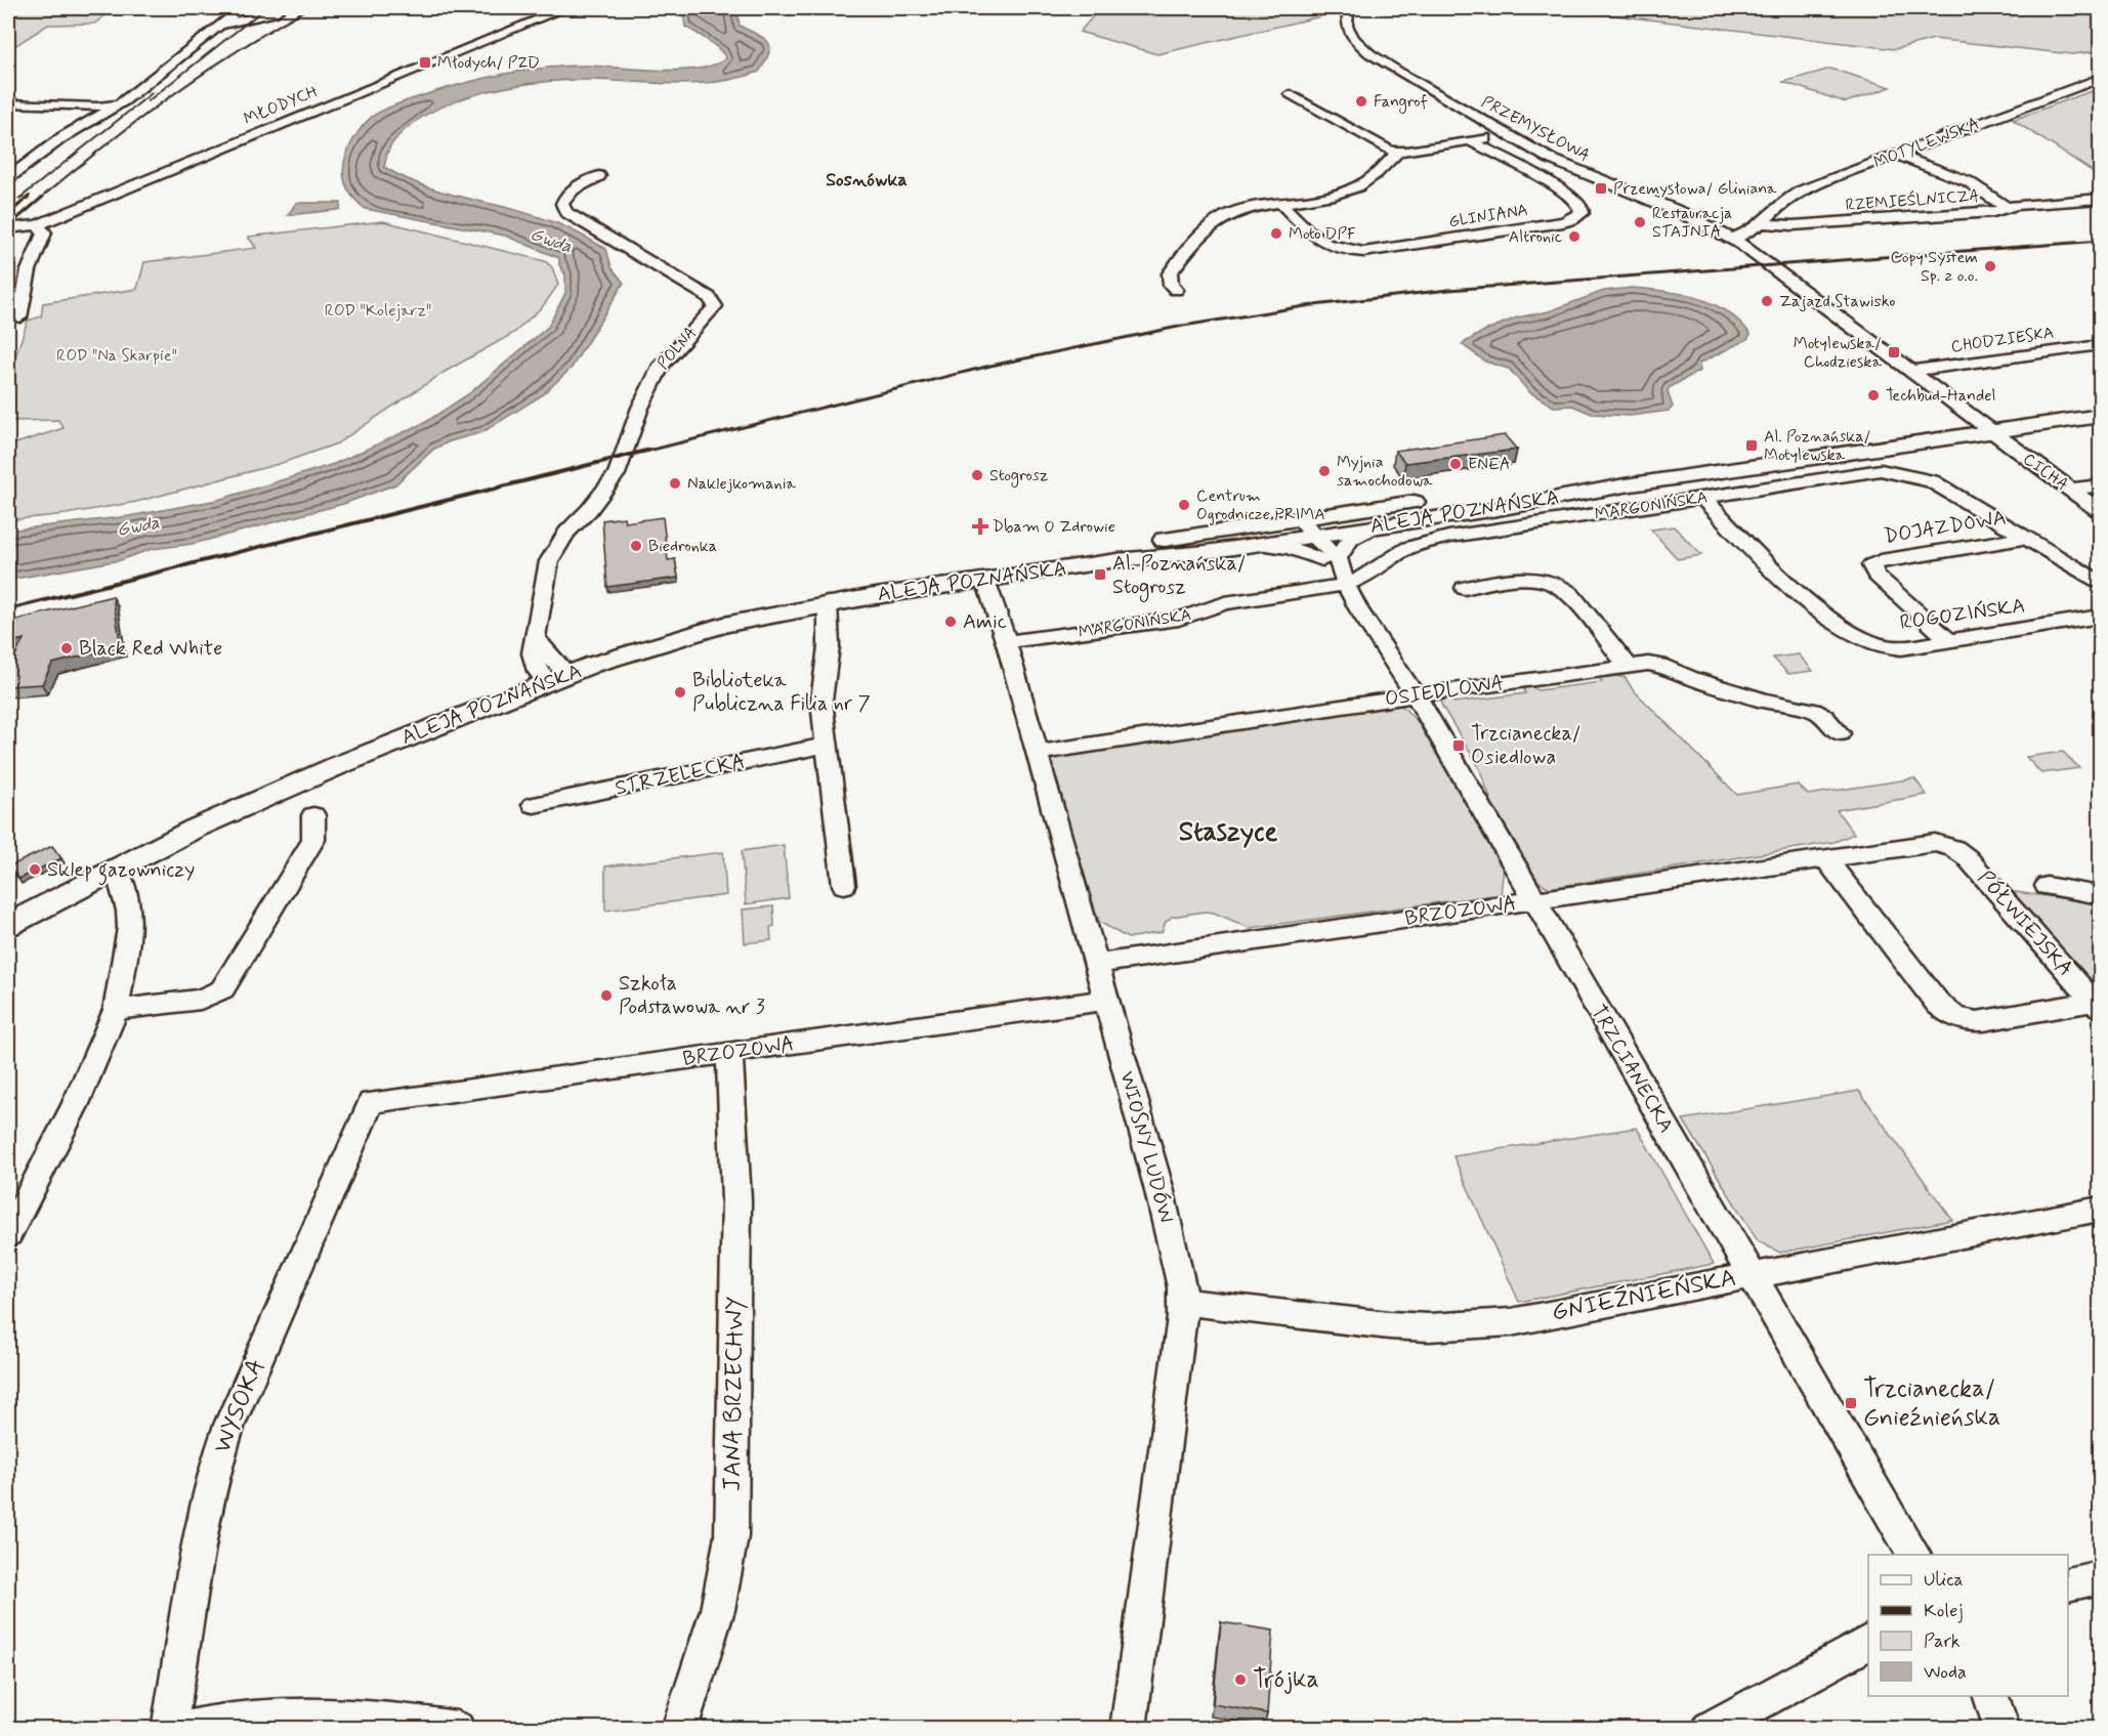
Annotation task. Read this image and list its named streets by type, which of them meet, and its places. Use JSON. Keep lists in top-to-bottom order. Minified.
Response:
{"streets":{"main road":["ALEJA POZNAŃSKA"],"street":["MŁODYCH","PRZEMYSŁOWA","MOTYLEWSKA","RZEMIEŚLNICZA","GLINIANA","CHODZIESKA","POLNA","CICHA","MARGONIŃSKA","DOJAZDOWA","ROGOZIŃSKA","OSIEDLOWA","STRZELECKA","BRZOZOWA","PÓŁWIEJSKA","TRZCIANECKA","WIOSNY LUDÓW","GNIEŹNIEŃSKA","JANA BRZECHWY","WYSOKA"]},"crossings":[["PRZEMYSŁOWA","MOTYLEWSKA"],["MOTYLEWSKA","RZEMIEŚLNICZA"],["POLNA","ALEJA POZNAŃSKA"],["CICHA","ALEJA POZNAŃSKA"],["MARGONIŃSKA","DOJAZDOWA"],["MARGONIŃSKA","ROGOZIŃSKA"],["MARGONIŃSKA","TRZCIANECKA"],["MARGONIŃSKA","WIOSNY LUDÓW"],["ALEJA POZNAŃSKA","TRZCIANECKA"],["ALEJA POZNAŃSKA","WIOSNY LUDÓW"],["DOJAZDOWA","ROGOZIŃSKA"],["OSIEDLOWA","TRZCIANECKA"],["OSIEDLOWA","WIOSNY LUDÓW"],["BRZOZOWA","PÓŁWIEJSKA"],["BRZOZOWA","TRZCIANECKA"],["BRZOZOWA","WIOSNY LUDÓW"],["BRZOZOWA","JANA BRZECHWY"],["BRZOZOWA","WYSOKA"],["TRZCIANECKA","GNIEŹNIEŃSKA"],["WIOSNY LUDÓW","GNIEŹNIEŃSKA"]],"districts":["Sosnówka","Staszyce"],"water":["Gwda"],"parks":["ROD \"Kolejarz\"","ROD \"Na Skarpie\""],"places":{"transit":["Młodych/ PZD","Przemysłowa/ Gliniana","Motylewska/ Chodzieska","Al. Poznańska/ Motylewska","Al. Poznańska/ Stogrosz","Trzcianecka/ Osiedlowa","Trzcianecka/ Gnieźnieńska"],"other":["Fangrof","Restauracja STAJNIA","Moto DPF","Altronic","Copy System Sp. z o.o.","Zajazd Stawisko","Techbud-Handel","ENEA","Myjnia samochodowa","Stogrosz","Naklejkomania","Centrum Ogrodnicze PRIMA","Biedronka","Amic","Black Red White","Biblioteka Publiczna Filia nr 7","Sklep gazowniczy","Szkoła Podstawowa nr 3","Trójka"],"health":["Dbam O Zdrowie"]},"legend":["Ulica","Kolej","Park","Woda"]}
